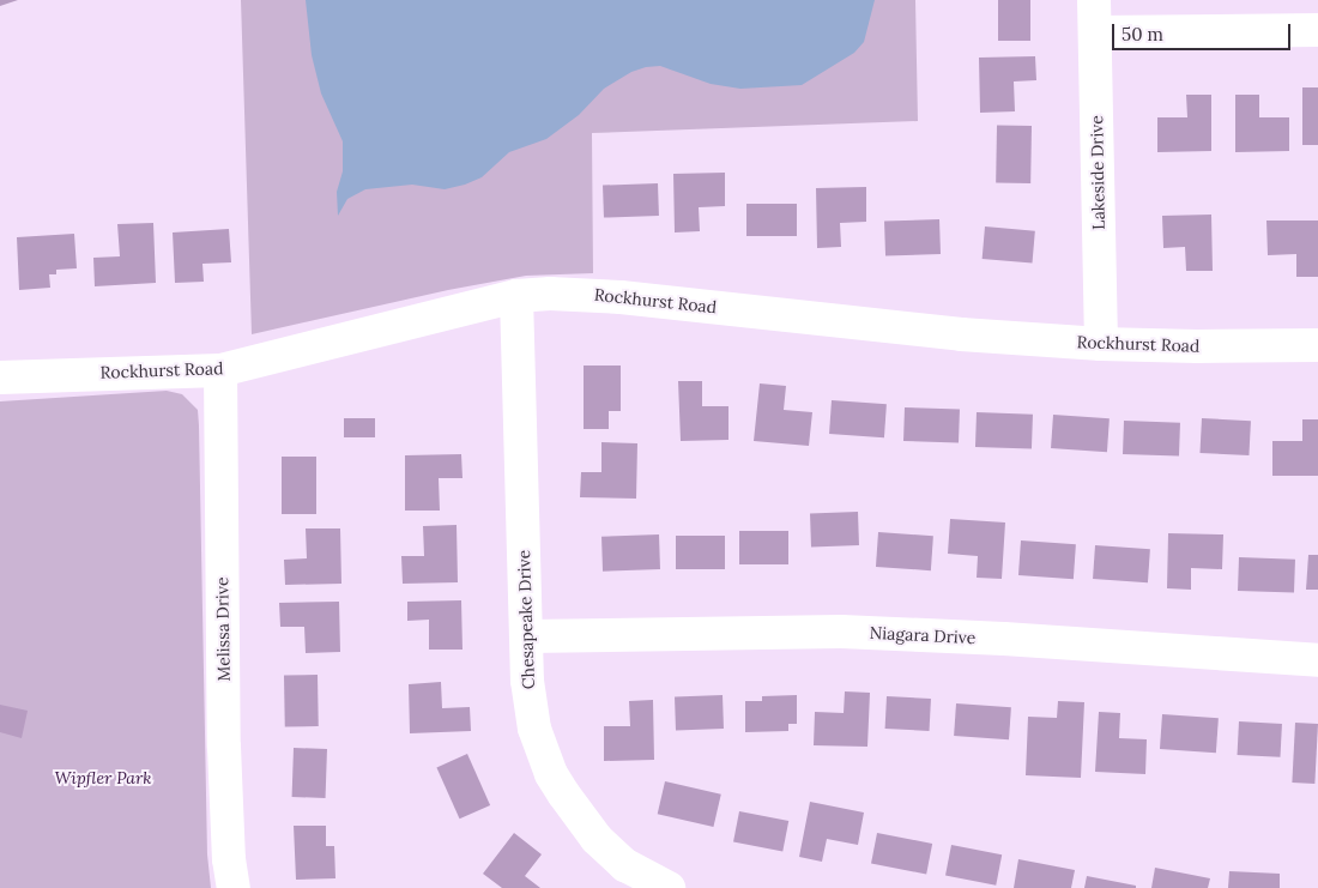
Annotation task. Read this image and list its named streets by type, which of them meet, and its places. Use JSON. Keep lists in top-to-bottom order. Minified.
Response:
{"streets":{"street":["Lakeside Drive","Rockhurst Road","Chesapeake Drive","Melissa Drive","Niagara Drive"]},"crossings":[["Lakeside Drive","Rockhurst Road"],["Rockhurst Road","Chesapeake Drive"],["Rockhurst Road","Melissa Drive"],["Chesapeake Drive","Niagara Drive"]],"parks":["Wipfler Park"],"scale_bar":"50 m"}
